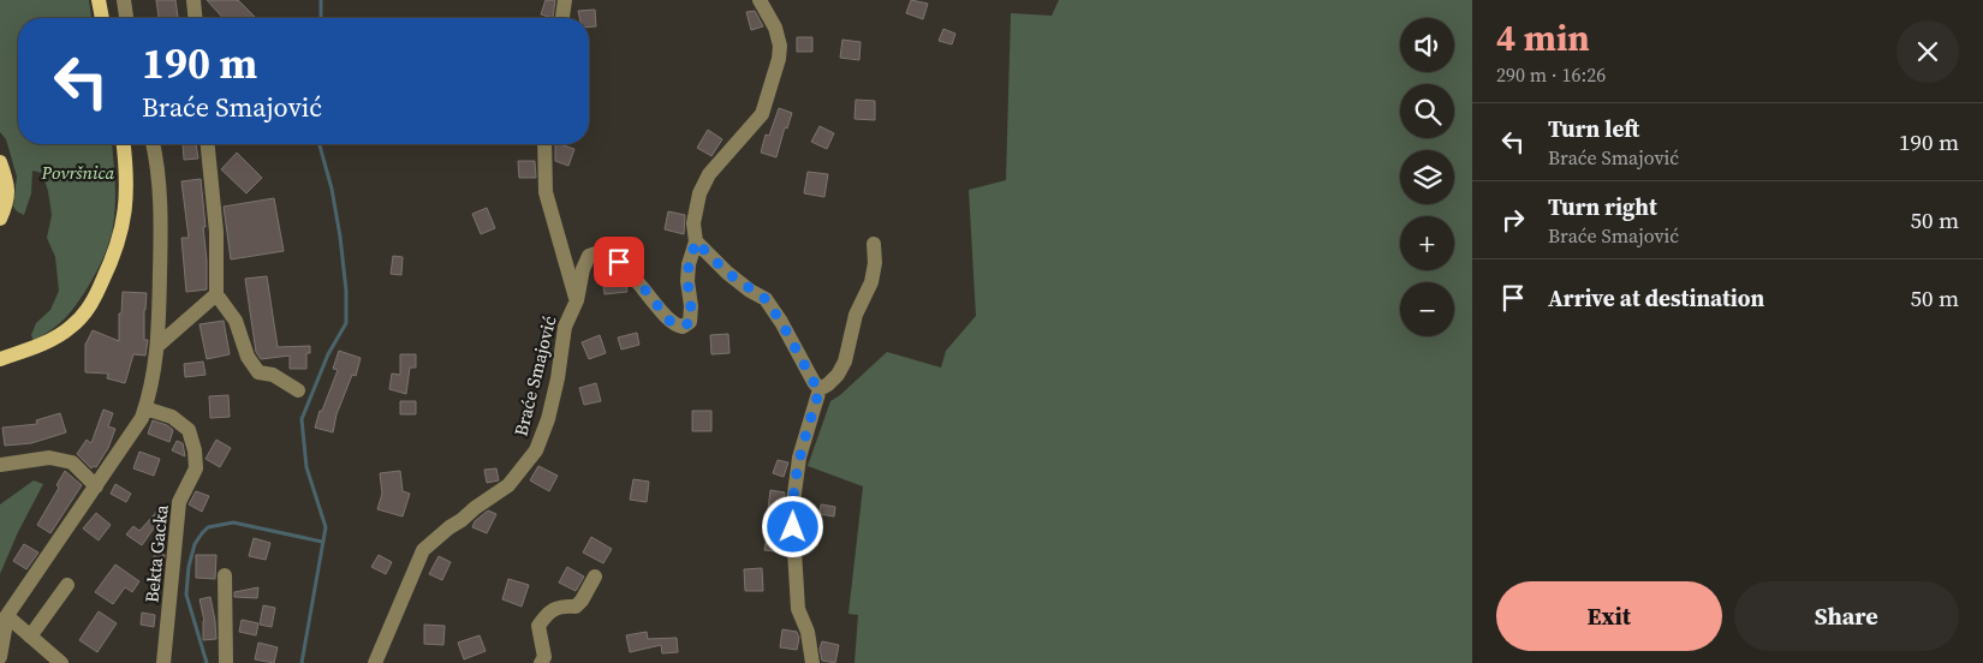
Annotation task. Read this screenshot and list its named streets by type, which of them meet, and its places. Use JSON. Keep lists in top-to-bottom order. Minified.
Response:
{"streets":{"street":["Braće Smajović","Bekta Gacka"]},"parks":["Površnica"],"page":{"heading":["4 min","290 m · 16:26"],"map_buttons":["+","−"],"turn":["190 m","Braće Smajović"],"list":[{"name":"Turn left","note":"Braće Smajović","value":"190 m"},{"name":"Turn right","note":"Braće Smajović","value":"50 m"},{"name":"Arrive at destination","value":"50 m"}],"buttons":["Exit","Share"]}}
